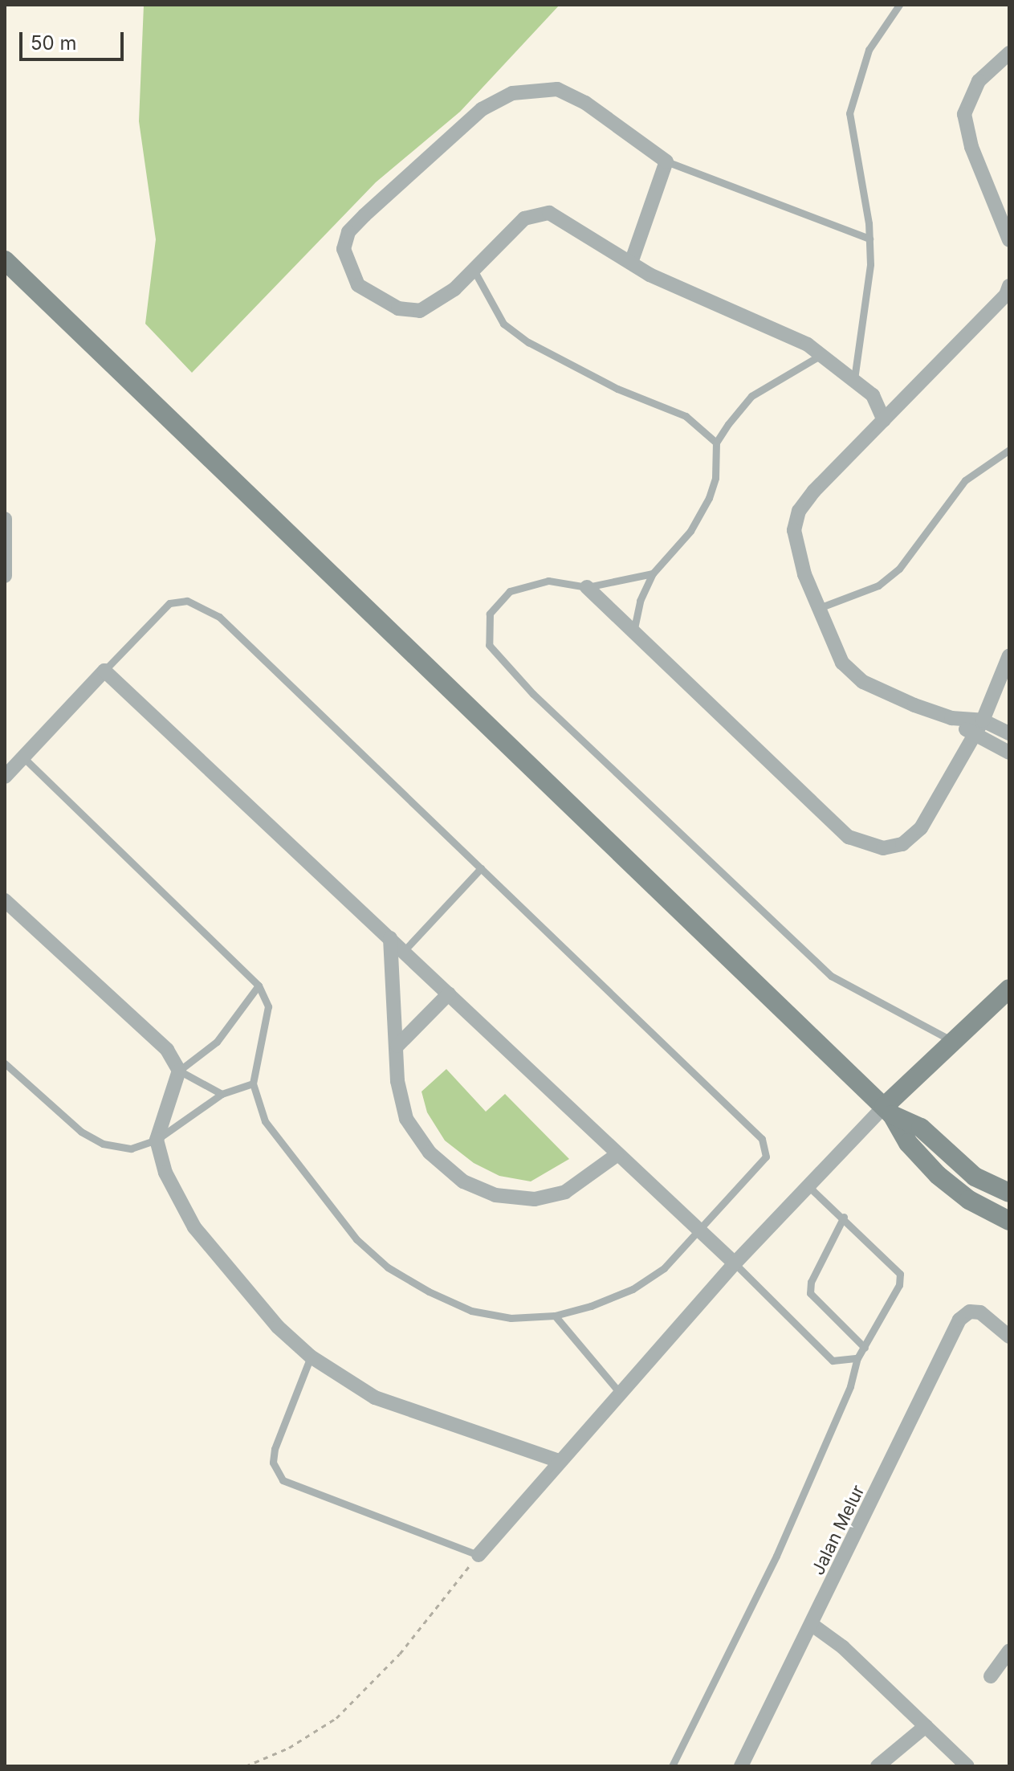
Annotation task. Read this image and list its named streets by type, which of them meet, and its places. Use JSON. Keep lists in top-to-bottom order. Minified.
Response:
{"streets":{"street":["Jalan Melur"]},"scale_bar":"50 m"}
